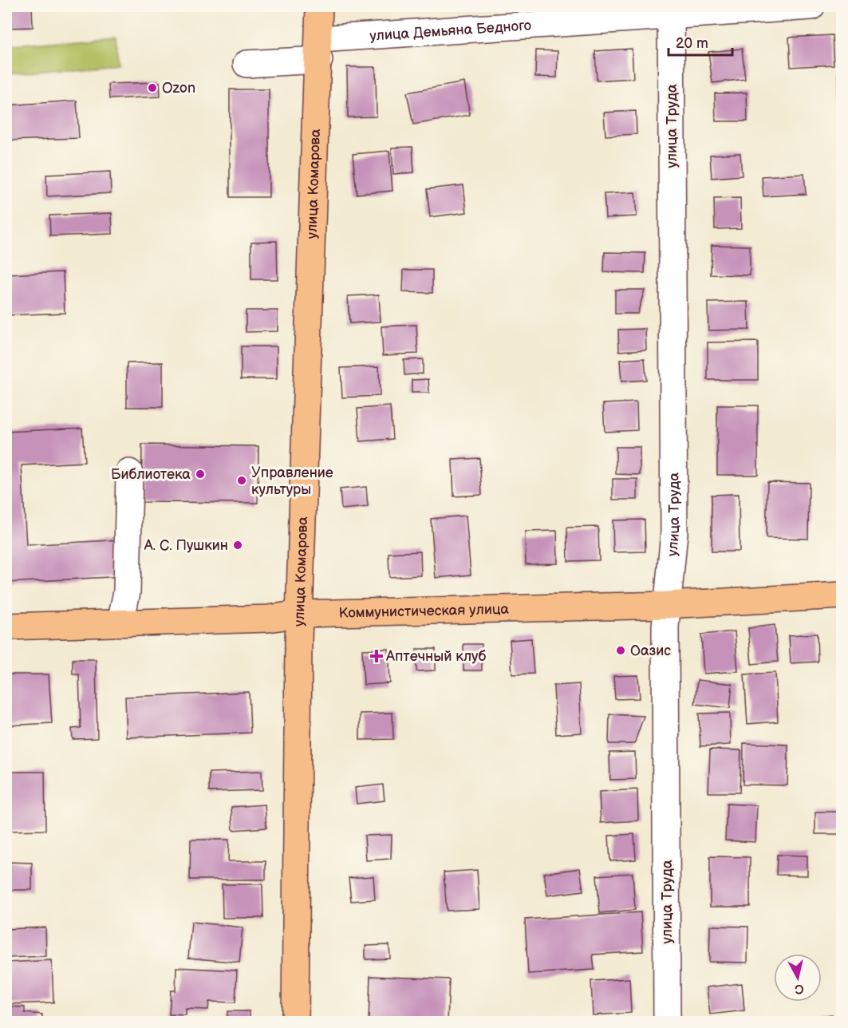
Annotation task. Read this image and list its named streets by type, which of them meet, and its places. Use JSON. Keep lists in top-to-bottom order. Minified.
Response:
{"streets":{"main road":["улица Комарова","Коммунистическая улица"],"street":["улица Демьяна Бедного","улица Труда"]},"crossings":[["улица Демьяна Бедного","улица Труда"],["улица Демьяна Бедного","улица Комарова"],["улица Труда","Коммунистическая улица"],["улица Комарова","Коммунистическая улица"]],"places":{"other":["Ozon","Библиотека","Управление культуры","А. С. Пушкин","Оазис"],"health":["Аптечный клуб"]},"scale_bar":"20 m","north":"bottom"}
